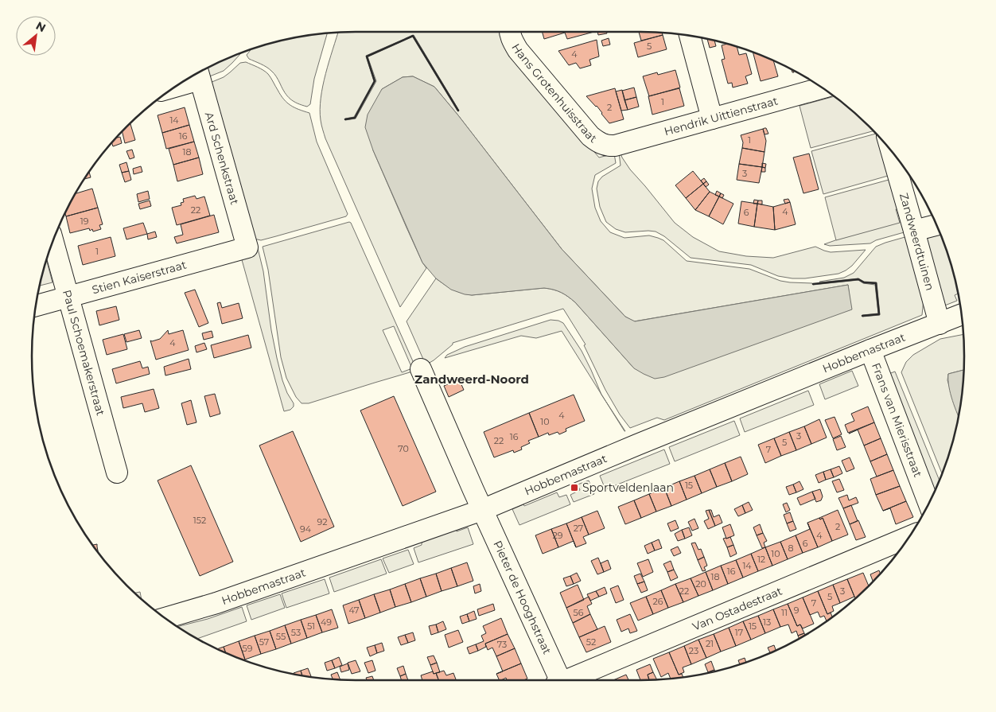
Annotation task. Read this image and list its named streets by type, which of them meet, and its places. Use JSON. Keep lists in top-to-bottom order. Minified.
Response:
{"streets":{"street":["Hans Grotenhuisstraat","Hendrik Uittienstraat","Ard Schenkstraat","Zandweerdtuinen","Stien Kaiserstraat","Paul Schoemakerstraat","Hobbemastraat","Frans van Mierisstraat","Pieter de Hooghstraat","Van Ostadestraat"]},"crossings":[["Hans Grotenhuisstraat","Hendrik Uittienstraat"],["Ard Schenkstraat","Stien Kaiserstraat"],["Zandweerdtuinen","Hobbemastraat"],["Stien Kaiserstraat","Paul Schoemakerstraat"],["Hobbemastraat","Frans van Mierisstraat"],["Hobbemastraat","Pieter de Hooghstraat"]],"districts":["Zandweerd-Noord"],"places":{"transit":["Sportveldenlaan"]},"house_numbers":["5","4","1","2","14","16","1","18","3","22","4","6","19","1","4","4","10","3","16","22","5","70","7","15","152","92","2","27","94","29","4","6","8","10","12","14","16","18","20","22","3","5","26","7","47","9","56","11","49","13","51","15","53","17","55","57","52","21","73","59","23"],"north":"top right"}
